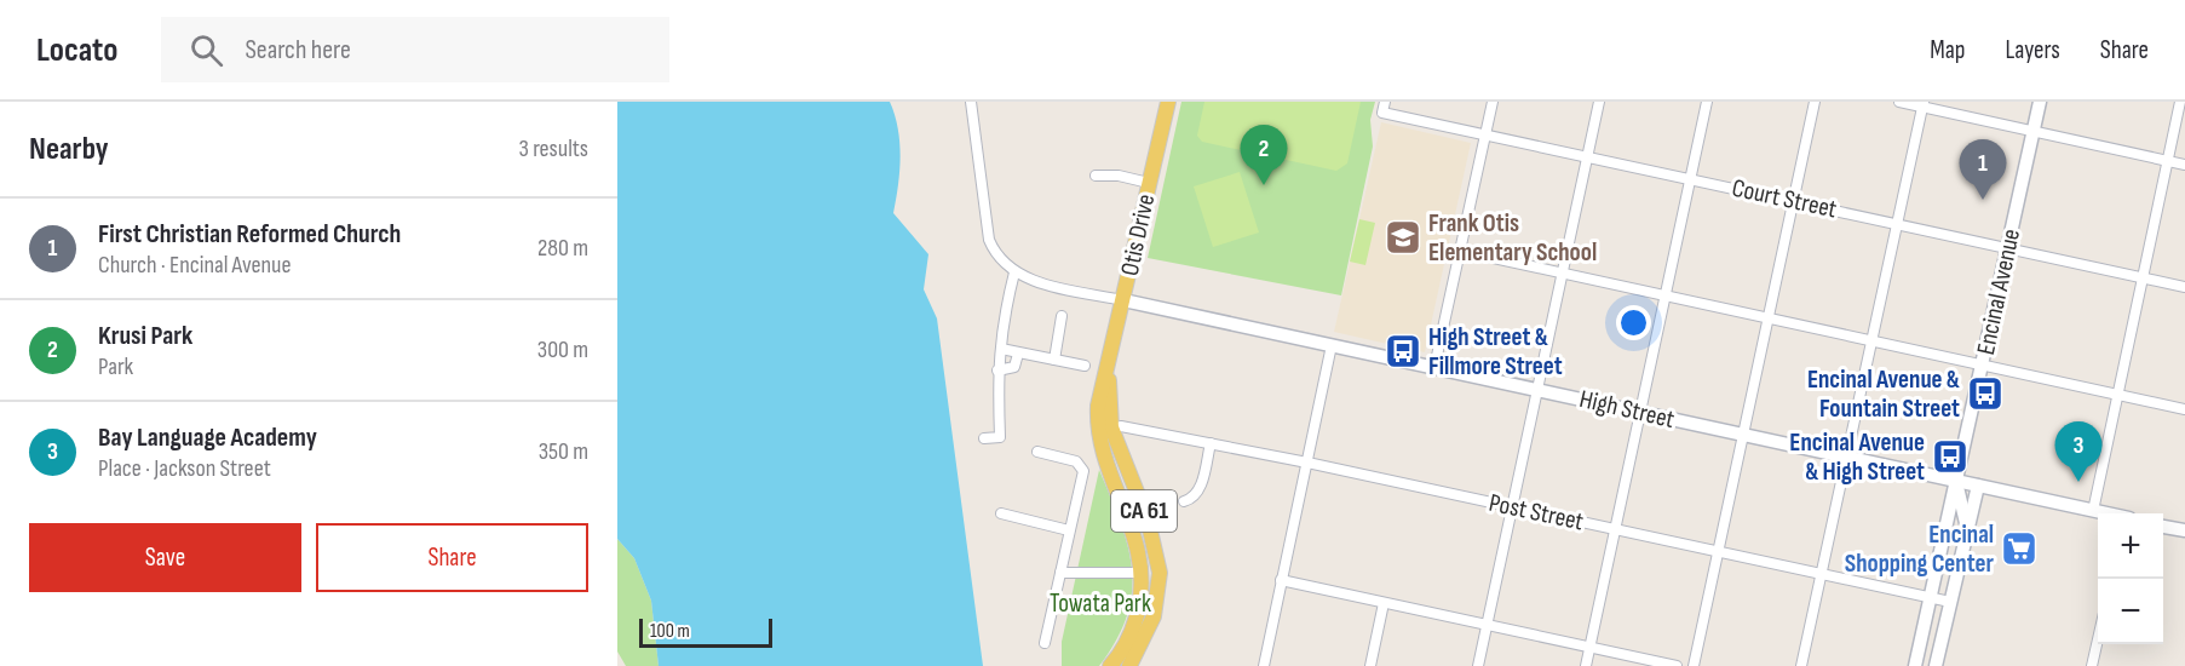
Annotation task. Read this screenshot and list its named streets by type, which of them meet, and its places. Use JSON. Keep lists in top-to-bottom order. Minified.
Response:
{"streets":{"main road":["Otis Drive","Encinal Avenue","High Street","CA 61"],"street":["Court Street","Post Street"]},"crossings":[["Court Street","Encinal Avenue"],["Otis Drive","High Street"],["Encinal Avenue","High Street"],["Encinal Avenue","Post Street"]],"parks":["Towata Park"],"places":{"school or university":["Frank Otis Elementary School"],"bus stop":["High Street & Fillmore Street","Encinal Avenue & Fountain Street","Encinal Avenue & High Street"],"supermarket":["Encinal Shopping Center"]},"scale_bar":"100 m","page":{"header":"Locato","search":"Search here","nav":["Map","Layers","Share"],"heading":["Nearby","3 results"],"pins":["2","1","3"],"list":[{"mark":"1","name":"First Christian Reformed Church","note":"Church · Encinal Avenue","value":"280 m"},{"mark":"2","name":"Krusi Park","note":"Park","value":"300 m"},{"mark":"3","name":"Bay Language Academy","note":"Place · Jackson Street","value":"350 m"}],"buttons":["Save","Share"],"map_buttons":["+","−"],"scale":"100 m"}}
